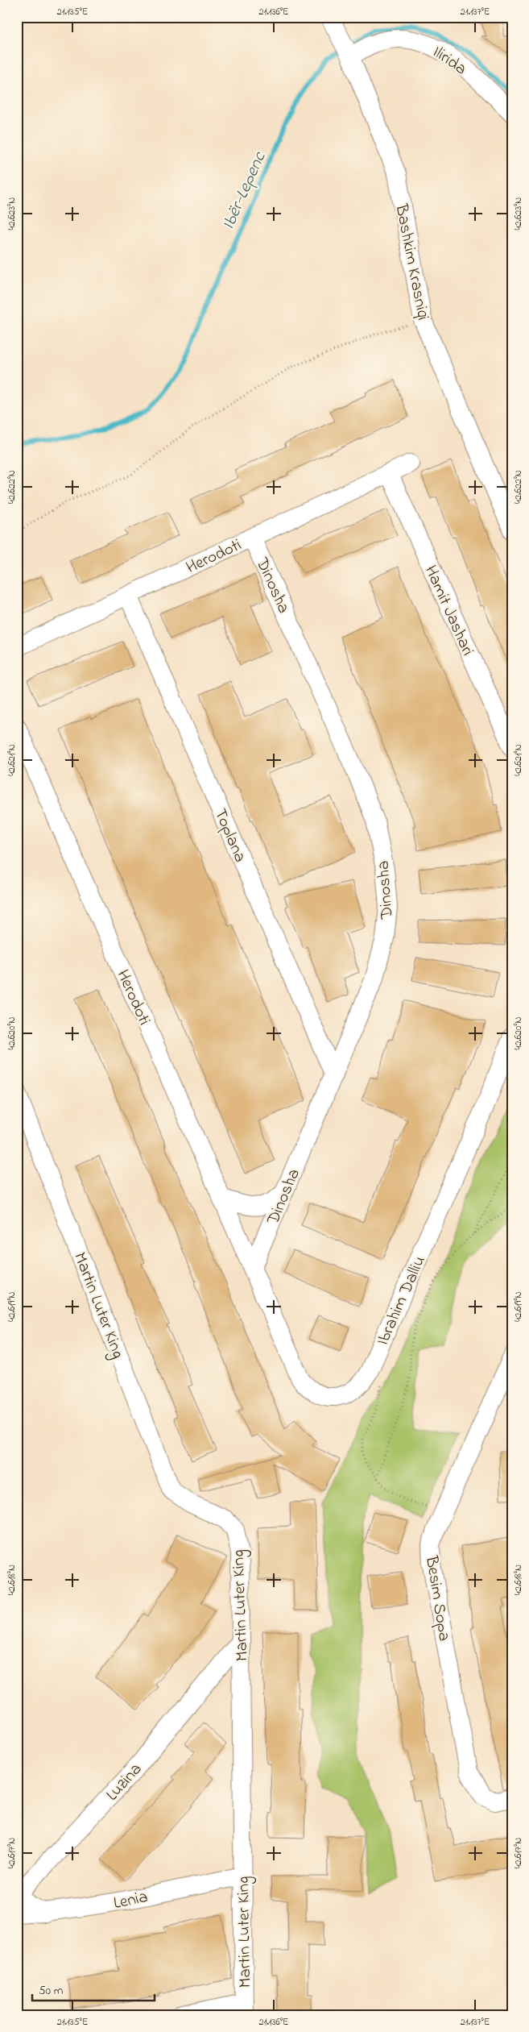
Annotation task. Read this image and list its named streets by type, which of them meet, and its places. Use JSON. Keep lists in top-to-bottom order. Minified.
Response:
{"streets":{"street":["Ilirida","Bashkim Krasniqi","Herodoti","Dinosha","Hamit Jashari","Toplana","Ibrahim Dalliu","Martin Luter King","Besim Sopa","Luzina","Lenia"]},"crossings":[["Ilirida","Bashkim Krasniqi"],["Herodoti","Dinosha"],["Herodoti","Hamit Jashari"],["Herodoti","Toplana"],["Herodoti","Ibrahim Dalliu"],["Dinosha","Toplana"],["Dinosha","Ibrahim Dalliu"],["Martin Luter King","Luzina"],["Martin Luter King","Lenia"],["Luzina","Lenia"]],"water":["Ibër-Lepenc"],"scale_bar":"50 m","coordinates":["21.135°E","21.136°E","21.137°E","42.623°N","42.622°N","42.621°N","42.620°N","42.619°N","42.618°N","42.617°N"]}
